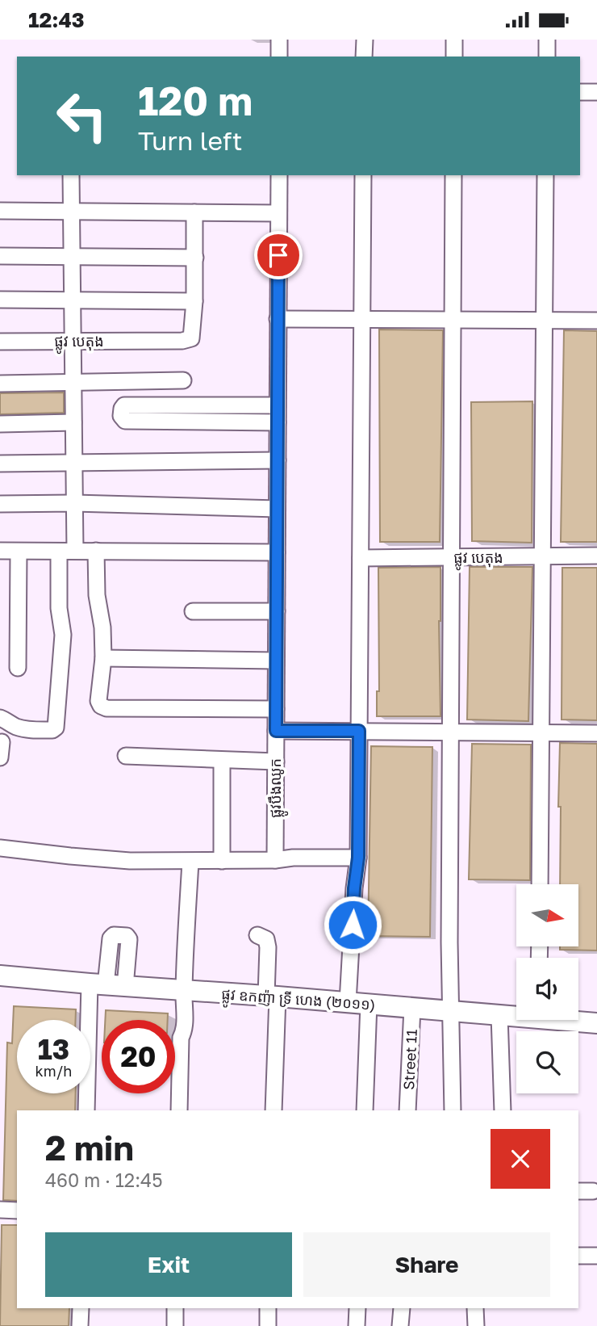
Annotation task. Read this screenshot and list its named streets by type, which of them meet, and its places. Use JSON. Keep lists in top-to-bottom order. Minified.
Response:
{"streets":{"main road":["ផ្លូវ ឧកញ៉ា ទ្រី ហេង (២០១១)"],"street":["ផ្លូវ បេតុង","ផ្លូវបឹងឈូក","Street 11"]},"crossings":[["ផ្លូវ ឧកញ៉ា ទ្រី ហេង (២០១១)","Street 11"]],"north":"right","page":{"status":"12:43","turn":["120 m","Turn left"],"speed":"13 km/h","limit":"20","heading":["2 min","460 m · 12:45"],"buttons":["Exit","Share"]}}
